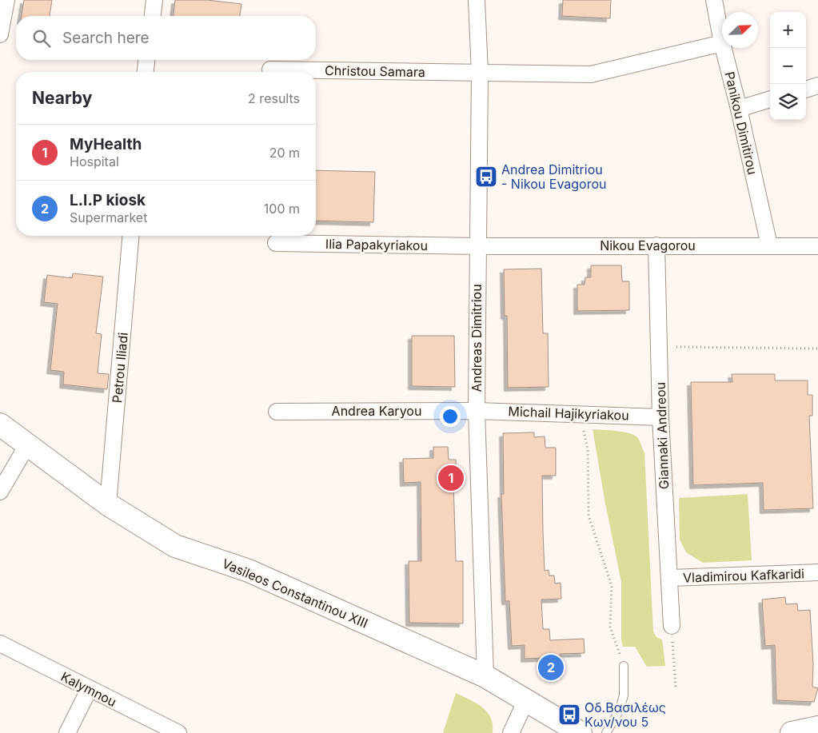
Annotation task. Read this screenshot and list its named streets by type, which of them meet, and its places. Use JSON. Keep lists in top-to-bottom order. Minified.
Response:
{"streets":{"street":["Christou Samara","Panikou Dimitirou","Ilia Papakyriakou","Nikou Evagorou","Andreas Dimitriou","Petrou Iliadi","Andrea Karyou","Michail Hajikyriakou","Giannaki Andreou","Vladimirou Kafkaridi","Vasileos Constantinou XIII","Kalymnou"]},"crossings":[["Christou Samara","Panikou Dimitirou"],["Christou Samara","Andreas Dimitriou"],["Panikou Dimitirou","Nikou Evagorou"],["Ilia Papakyriakou","Nikou Evagorou"],["Ilia Papakyriakou","Andreas Dimitriou"],["Nikou Evagorou","Andreas Dimitriou"],["Nikou Evagorou","Giannaki Andreou"],["Andreas Dimitriou","Andrea Karyou"],["Andreas Dimitriou","Michail Hajikyriakou"],["Andreas Dimitriou","Vasileos Constantinou XIII"],["Petrou Iliadi","Vasileos Constantinou XIII"],["Andrea Karyou","Michail Hajikyriakou"],["Michail Hajikyriakou","Giannaki Andreou"],["Giannaki Andreou","Vladimirou Kafkaridi"]],"places":{"bus stop":["Andrea Dimitriou - Nikou Evagorou","Οδ.Βασιλέως Κων/νου 5"]},"north":"top right","page":{"map_buttons":["+","−"],"search":"Search here","heading":["Nearby","2 results"],"list":[{"mark":"1","name":"MyHealth","note":"Hospital","value":"20 m"},{"mark":"2","name":"L.I.P kiosk","note":"Supermarket","value":"100 m"}],"pins":["1","2"]}}
